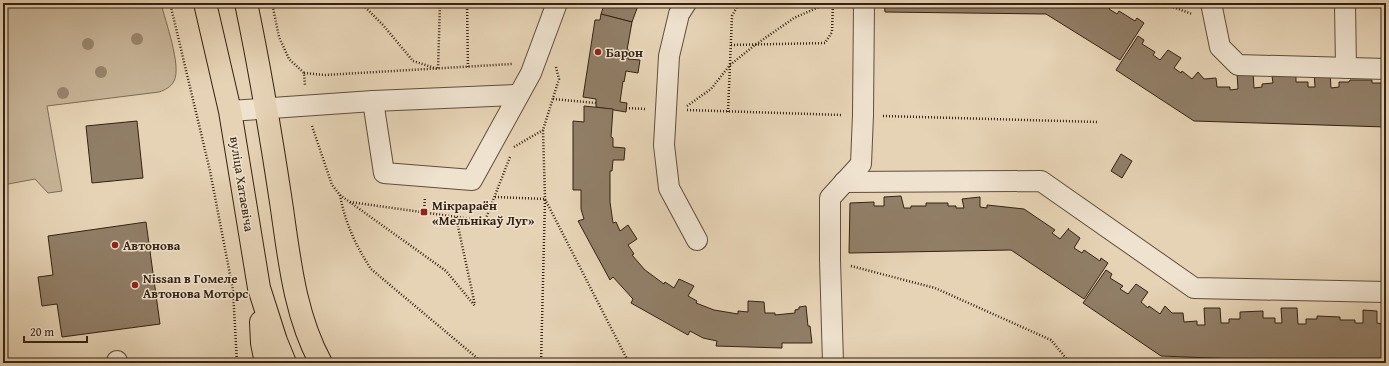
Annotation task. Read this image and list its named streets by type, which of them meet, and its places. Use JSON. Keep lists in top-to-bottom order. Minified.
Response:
{"streets":{"main road":["вуліца Хатаевіча"]},"places":{"other":["Барон","Автонова","Nissan в Гомеле Автонова Моторс"],"transit":["Мікрараён «Мельнікаў Луг»"]},"scale_bar":"20 m"}
